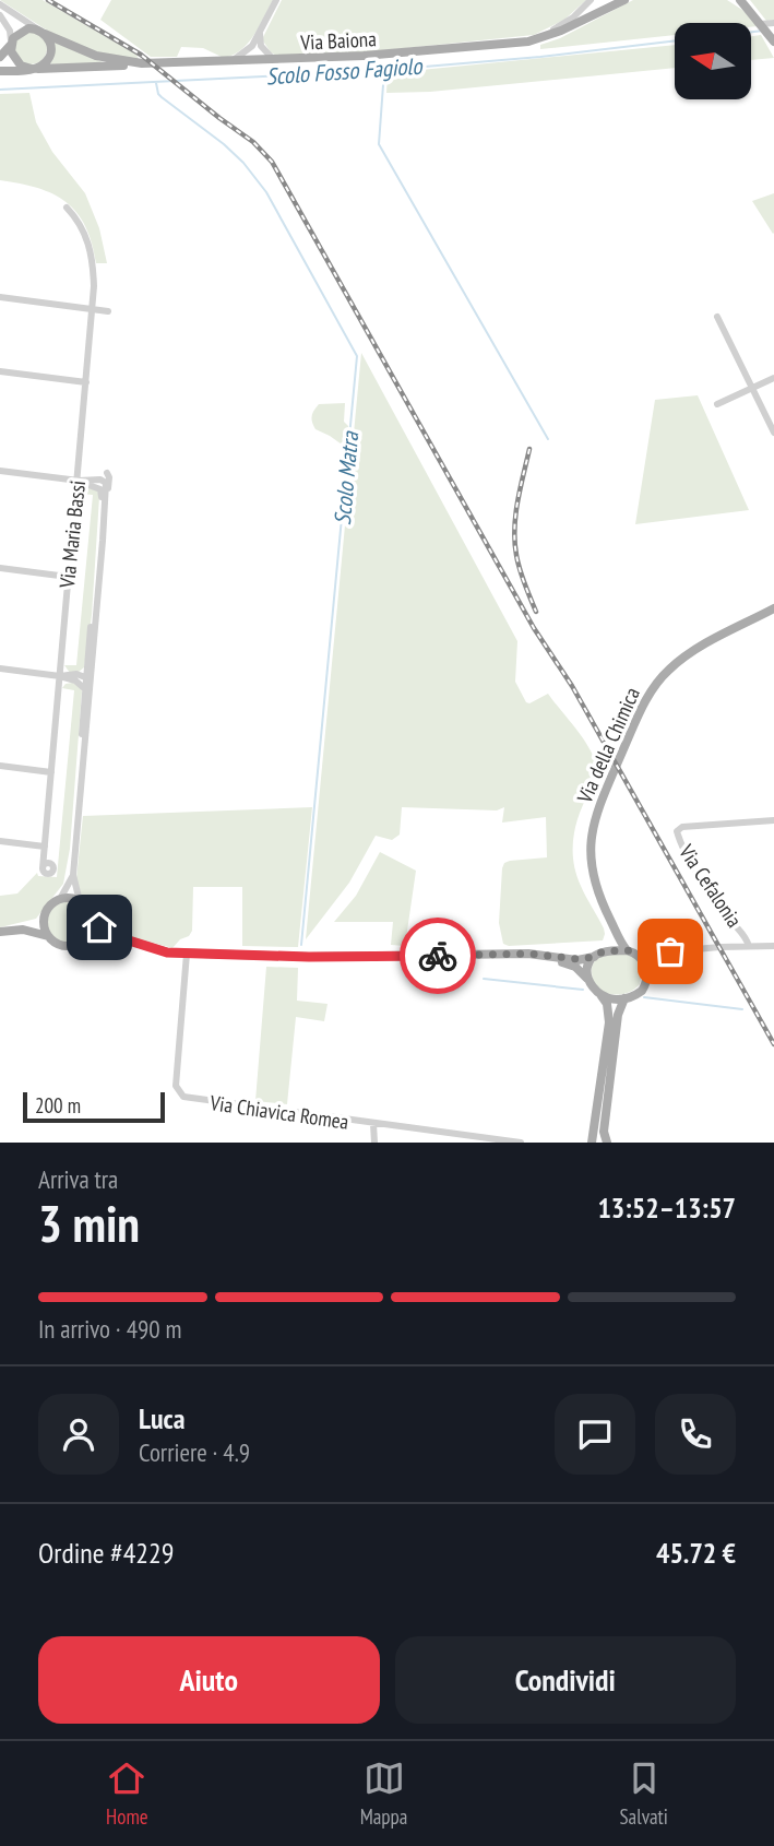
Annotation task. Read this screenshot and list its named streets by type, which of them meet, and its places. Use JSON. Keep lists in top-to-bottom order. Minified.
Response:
{"streets":{"main road":["Via Baiona","Via della Chimica"],"street":["Via Maria Bassi","Via Cefalonia","Via Chiavica Romea"]},"water":["Scolo Fosso Fagiolo","Scolo Matra"],"scale_bar":"200 m","north":"left","page":{"scale":"200 m","heading":["3 min","Arriva tra","13:52–13:57"],"panel":["Luca","Corriere · 4.9","Ordine #4229","45.72 €"],"bar":"In arrivo · 490 m","buttons":["Aiuto","Condividi"],"tabs":["Home","Mappa","Salvati"]}}
